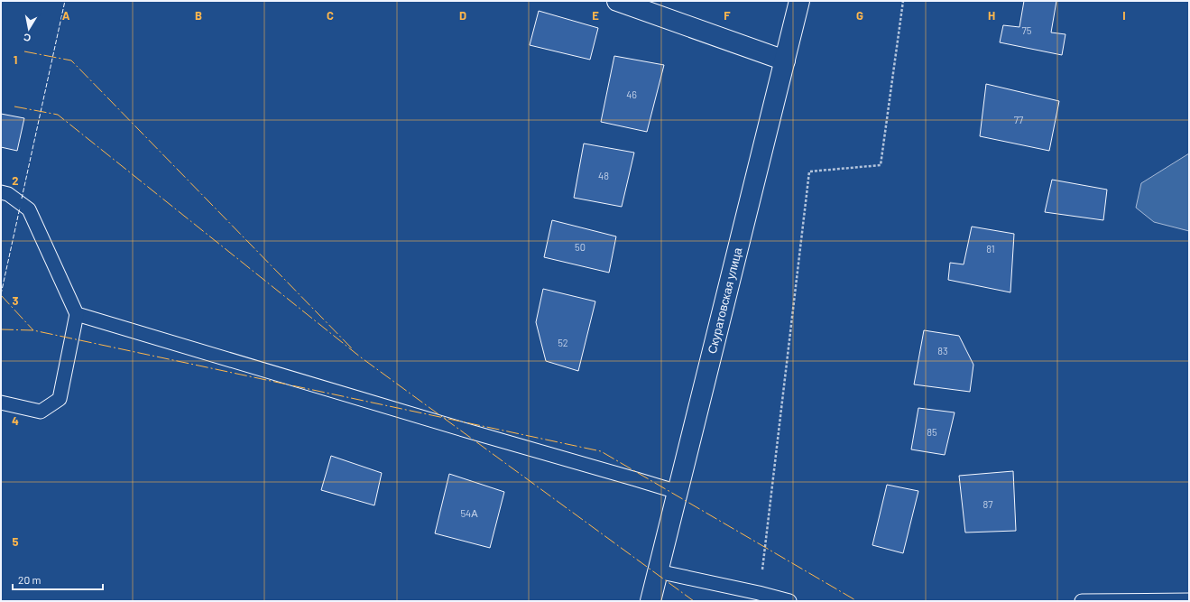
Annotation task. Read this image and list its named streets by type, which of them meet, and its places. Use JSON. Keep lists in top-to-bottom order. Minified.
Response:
{"streets":{"street":["Скуратовская улица"]},"house_numbers":["75","46","77","48","50","81","52","83","85","87","54А"],"scale_bar":"20 m","north":"bottom","grid":{"columns":["A","B","C","D","E","F","G","H","I"],"rows":["1","2","3","4","5"]}}
